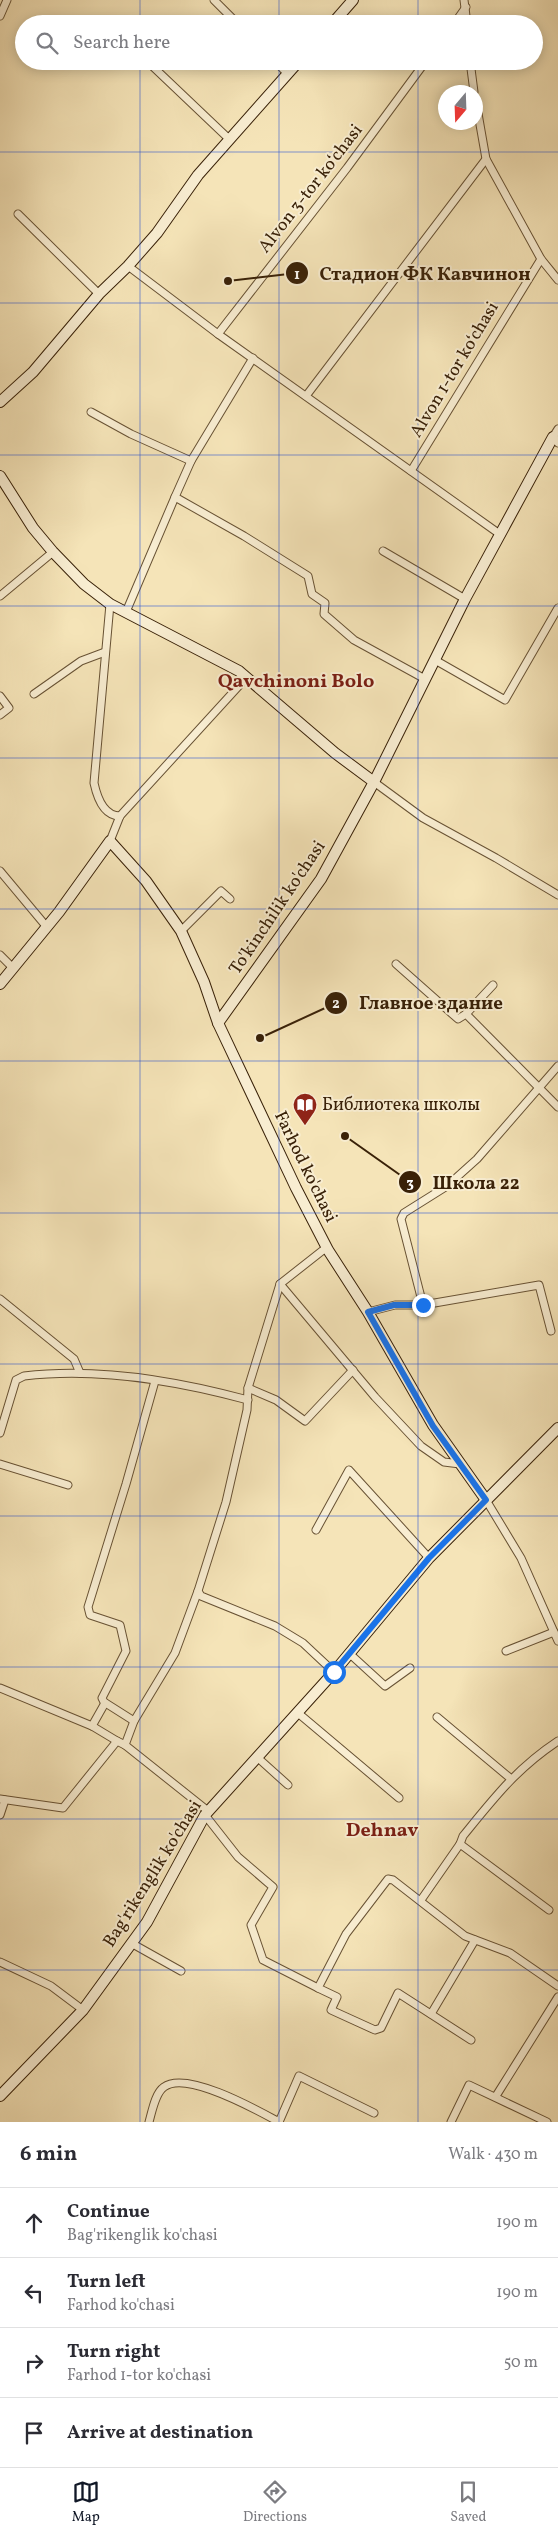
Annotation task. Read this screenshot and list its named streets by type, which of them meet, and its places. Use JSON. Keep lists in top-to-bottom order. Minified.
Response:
{"streets":{"street":["Alvon 3-tor ko‘chasi","Alvon 1-tor ko‘chasi","To'kinchilik ko'chasi","Farhod ko'chasi","Bag'rikenglik ko'chasi"]},"crossings":[["To'kinchilik ko'chasi","Farhod ko'chasi"],["Farhod ko'chasi","Bag'rikenglik ko'chasi"]],"districts":["Qavchinoni Bolo","Dehnav"],"places":{"other":["Стадион ФК Кавчинон","Главное здание","Школа 22"],"library":["Библиотека школы"]},"north":"bottom","page":{"search":"Search here","heading":["6 min","Walk · 430 m"],"list":[["Continue","Bag'rikenglik ko'chasi","190 m"],["Turn left","Farhod ko'chasi","190 m"],["Turn right","Farhod 1-tor ko'chasi","50 m"],"Arrive at destination"],"nav":["Map","Directions","Saved"]}}
